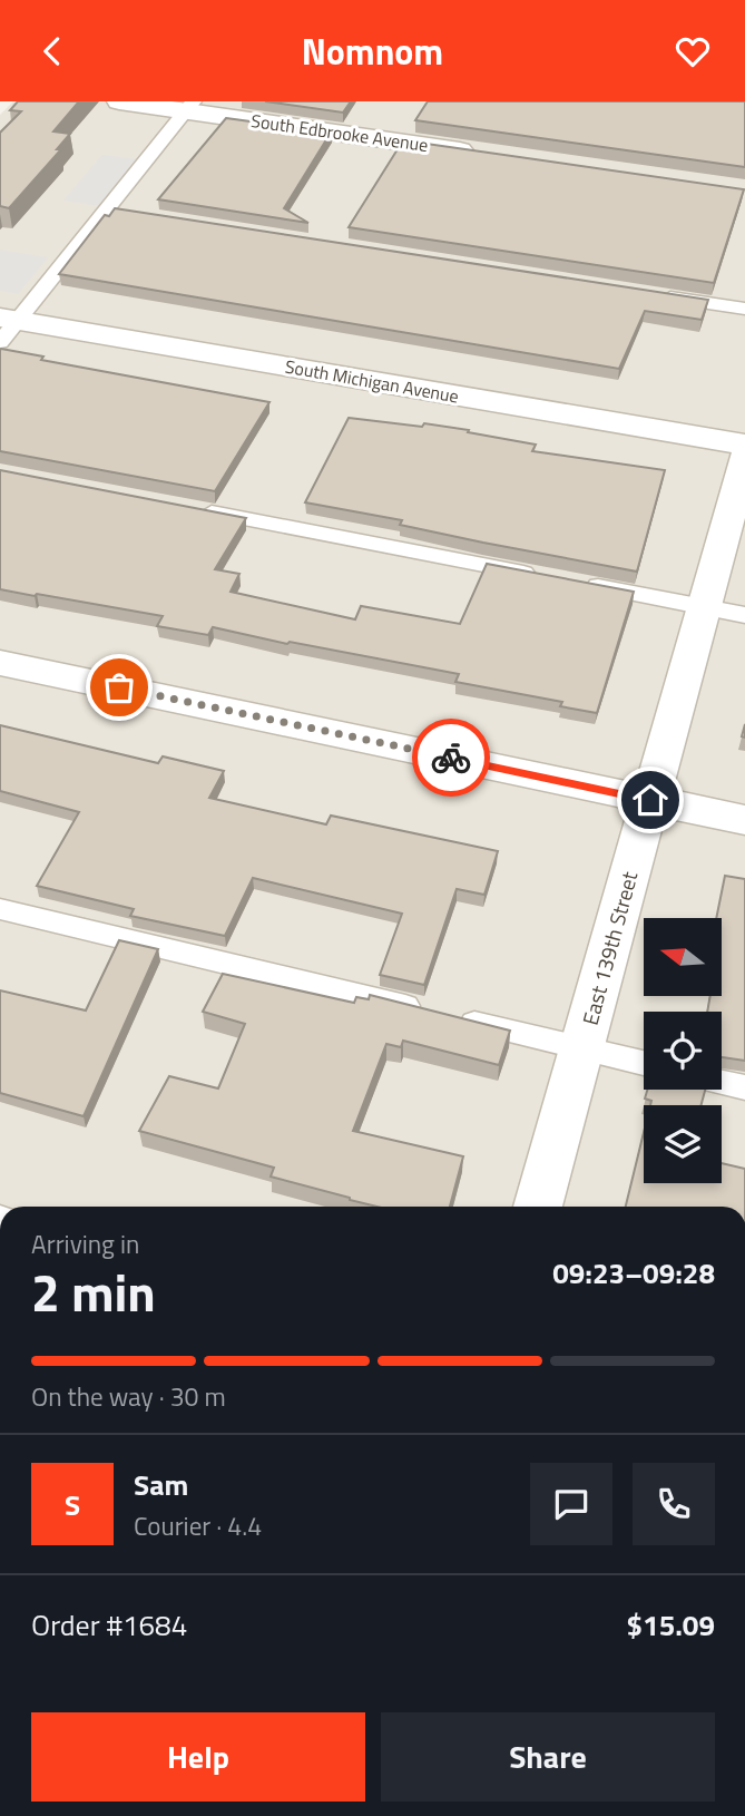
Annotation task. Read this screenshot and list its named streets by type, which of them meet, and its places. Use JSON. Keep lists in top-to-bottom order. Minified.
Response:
{"streets":{"street":["South Edbrooke Avenue","South Michigan Avenue","East 139th Street"]},"north":"left","page":{"header":"Nomnom","heading":["2 min","Arriving in","09:23–09:28"],"panel":["Sam","Courier · 4.4","Order #1684","$15.09"],"bar":"On the way · 30 m","round":"S","buttons":["Help","Share"]}}
